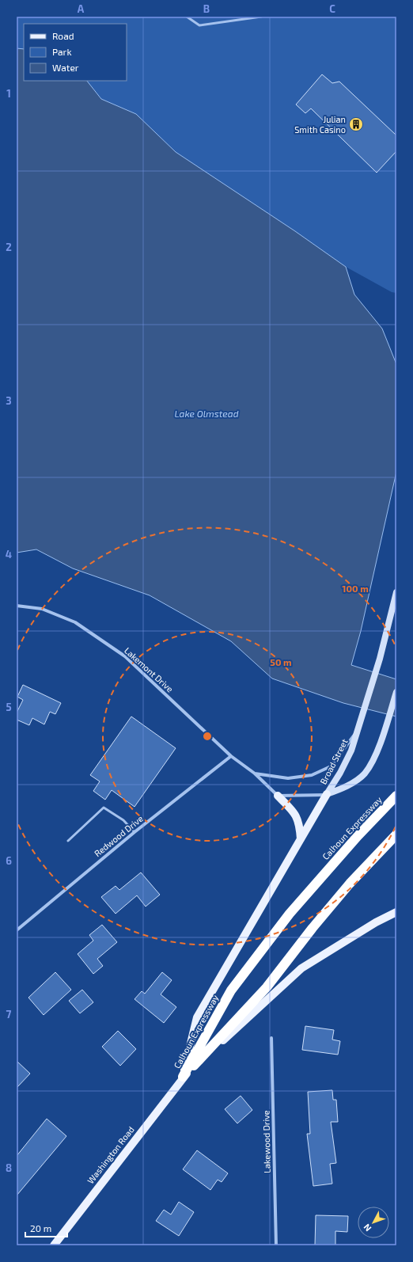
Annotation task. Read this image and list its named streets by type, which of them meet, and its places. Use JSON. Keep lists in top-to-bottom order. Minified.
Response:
{"streets":{"highway":["Calhoun Expressway"],"main road":["Broad Street","Washington Road"],"street":["Lakemont Drive","Redwood Drive","Lakewood Drive"]},"crossings":[["Lakemont Drive","Broad Street"],["Lakemont Drive","Redwood Drive"],["Calhoun Expressway","Washington Road"]],"water":["Lake Olmstead"],"places":{"building":["Julian Smith Casino"]},"legend":["Road","Park","Water"],"scale_bar":"20 m","north":"bottom left","grid":{"columns":["A","B","C"],"rows":["1","2","3","4","5","6","7","8"]},"rings":["100 m","50 m"]}
